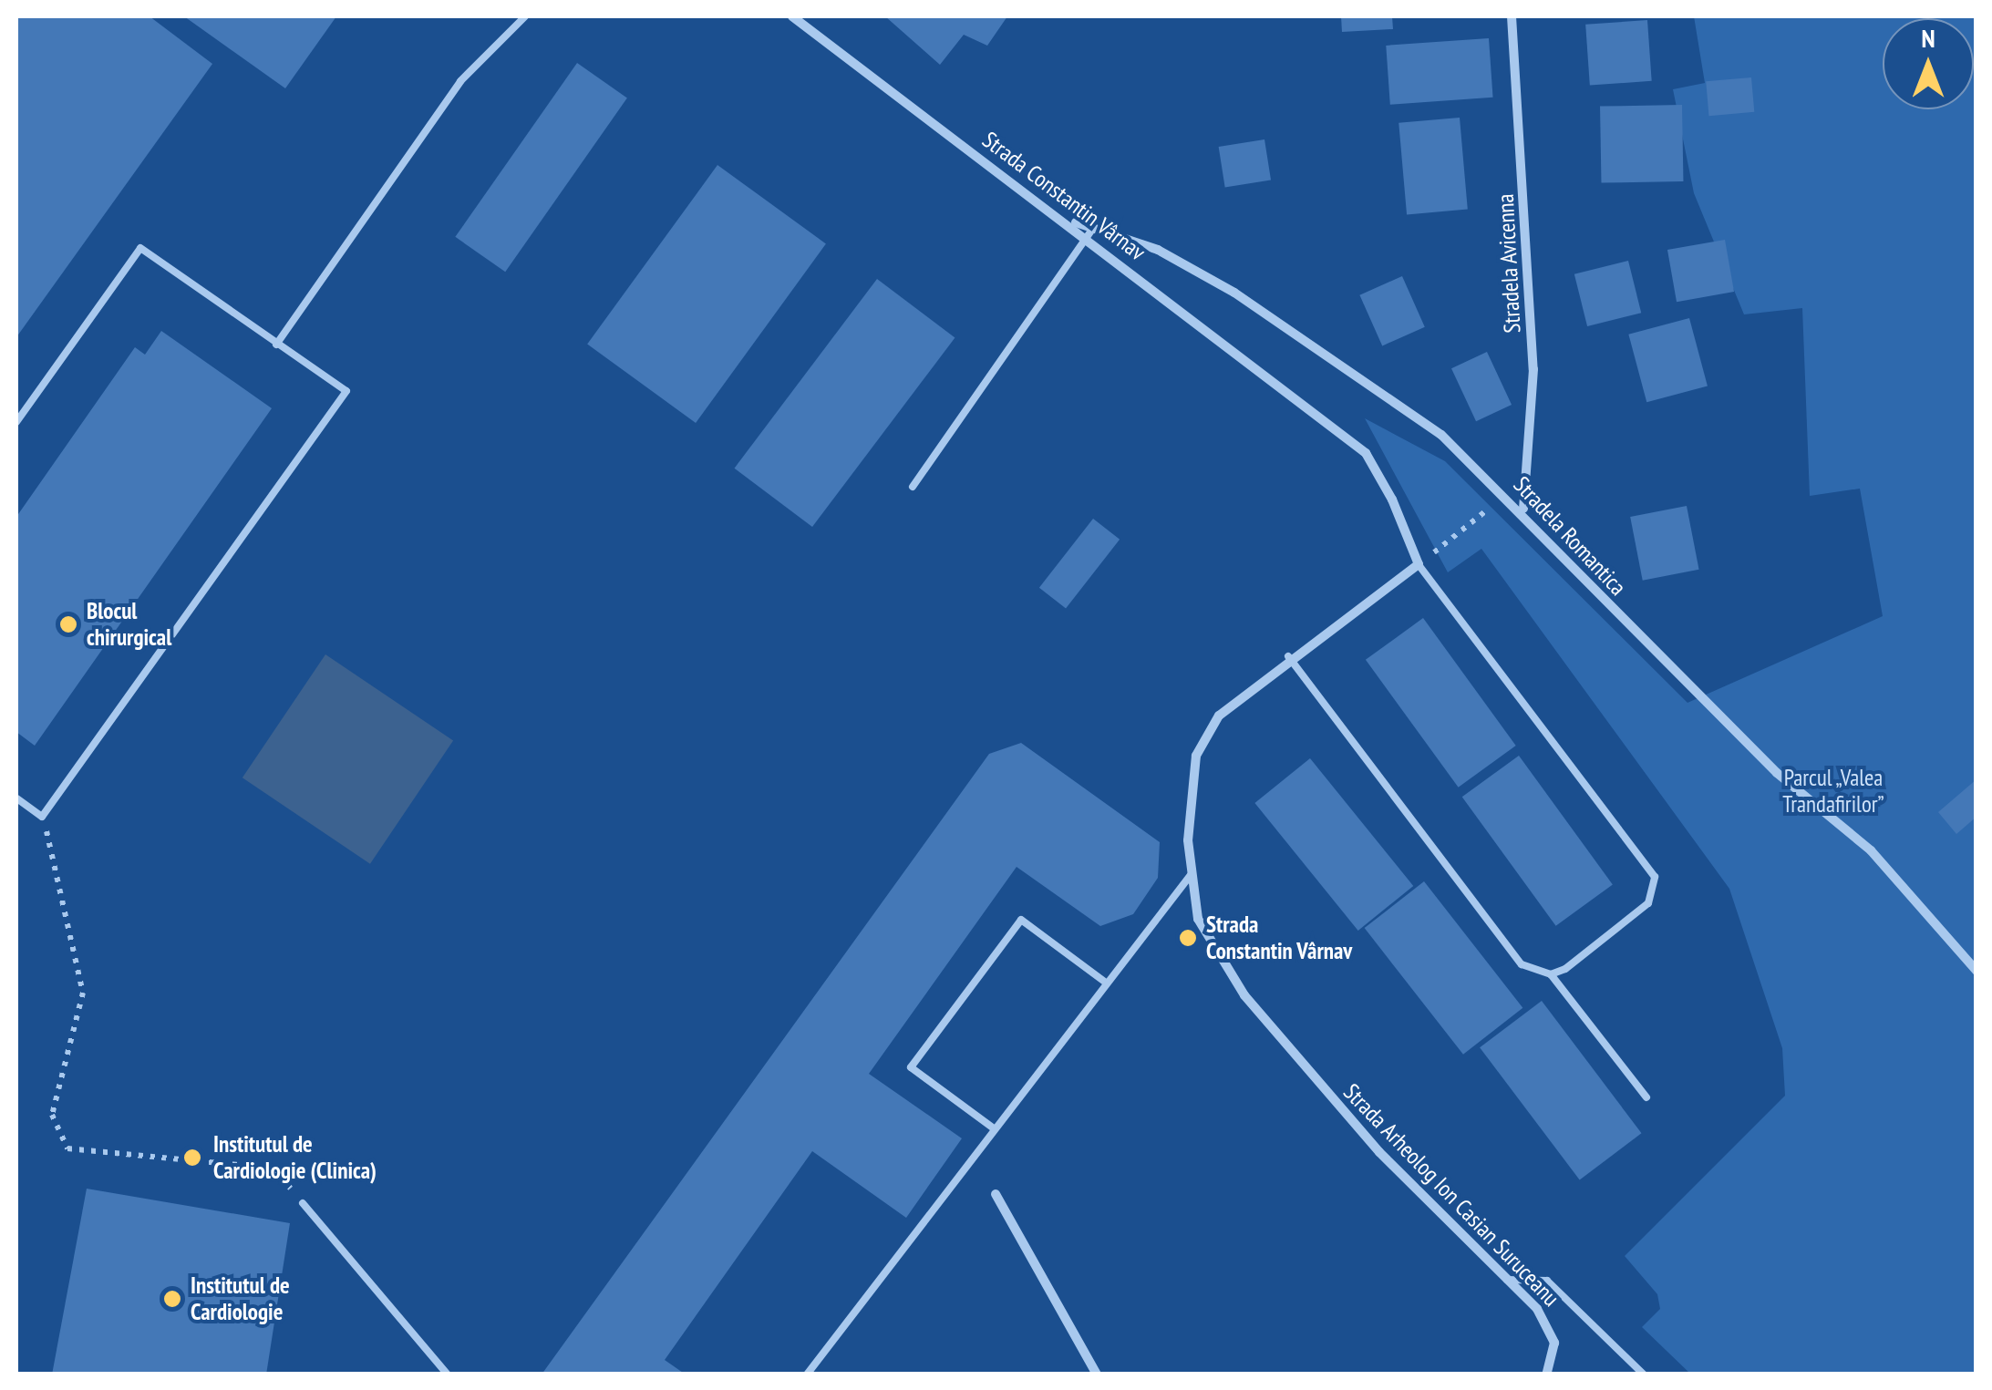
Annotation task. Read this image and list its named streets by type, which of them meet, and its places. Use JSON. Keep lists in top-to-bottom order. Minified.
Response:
{"streets":{"street":["Strada Constantin Vârnav","Stradela Avicenna","Stradela Romantica","Strada Arheolog Ion Casian Suruceanu"]},"crossings":[["Strada Constantin Vârnav","Stradela Romantica"],["Stradela Avicenna","Stradela Romantica"]],"parks":["Parcul „Valea Trandafirilor”"],"places":["Blocul chirurgical","Strada Constantin Vârnav","Institutul de Cardiologie (Clinica)","Institutul de Cardiologie"],"north":"top"}
